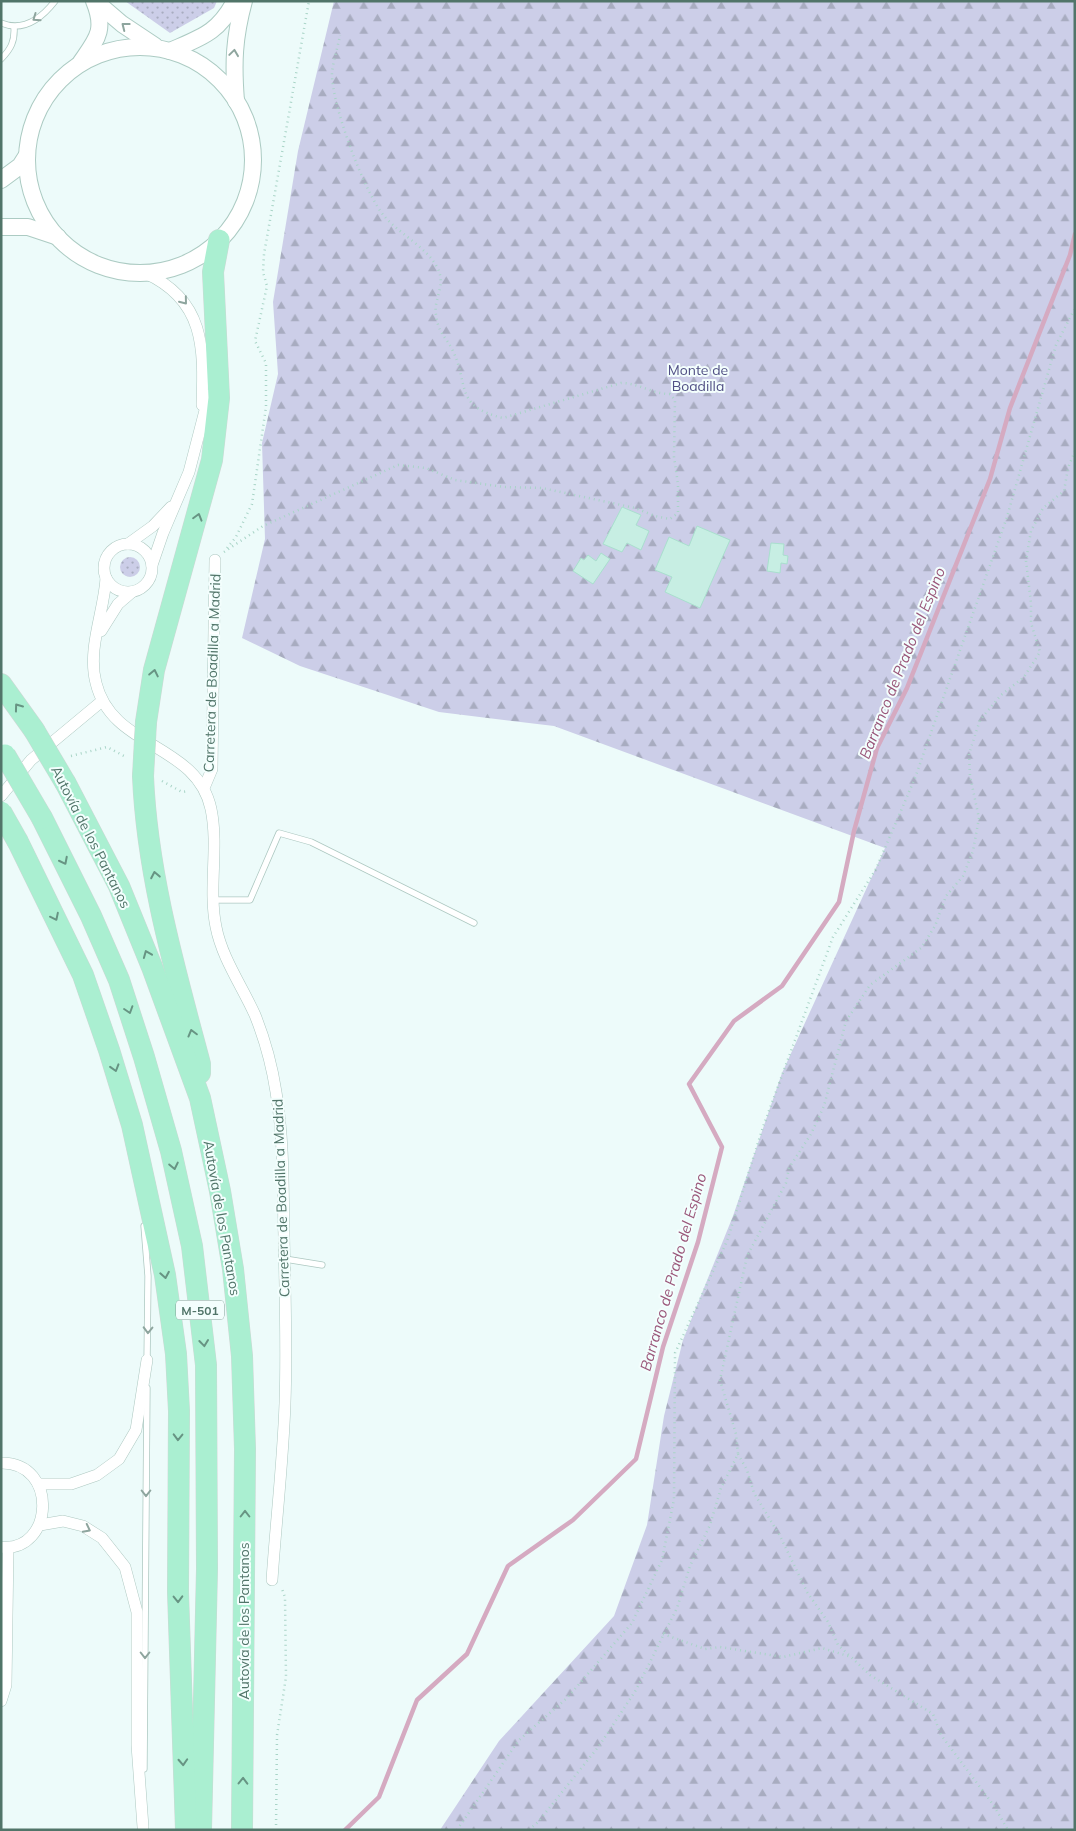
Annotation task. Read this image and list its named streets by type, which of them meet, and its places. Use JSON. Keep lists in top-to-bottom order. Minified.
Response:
{"streets":{"highway":["Autovía de los Pantanos","M-501"],"street":["Carretera de Boadilla a Madrid"]},"water":["Barranco de Prado del Espino"],"parks":["Monte de Boadilla"]}
